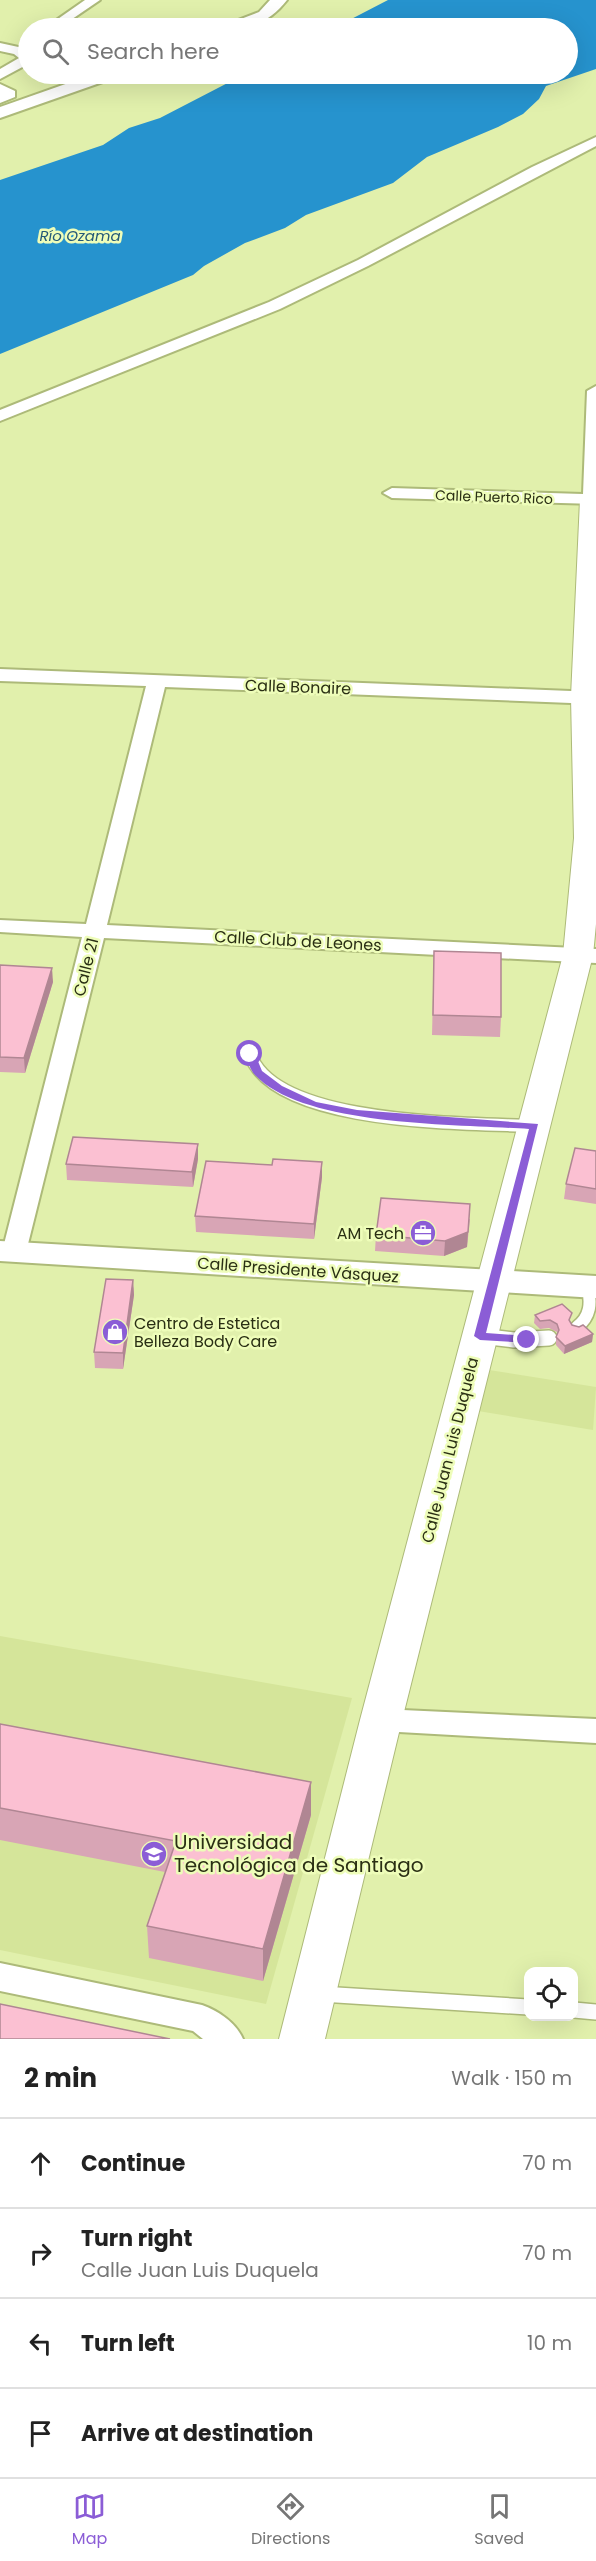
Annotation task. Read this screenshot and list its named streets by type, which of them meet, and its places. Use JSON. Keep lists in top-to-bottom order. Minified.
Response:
{"streets":{"main road":["Calle Juan Luis Duquela"],"street":["Calle Puerto Rico","Calle Bonaire","Calle Club de Leones","Calle 21","Calle Presidente Vásquez"]},"crossings":[["Calle Puerto Rico","Calle Juan Luis Duquela"],["Calle Bonaire","Calle 21"],["Calle Bonaire","Calle Juan Luis Duquela"],["Calle Club de Leones","Calle 21"],["Calle Club de Leones","Calle Juan Luis Duquela"],["Calle 21","Calle Presidente Vásquez"],["Calle Presidente Vásquez","Calle Juan Luis Duquela"]],"water":["Río Ozama"],"places":{"office":["AM Tech"],"shop":["Centro de Estetica Belleza Body Care"],"school or university":["Universidad Tecnológica de Santiago"]},"page":{"search":"Search here","heading":["2 min","Walk · 150 m"],"list":[["Continue","70 m"],["Turn right","Calle Juan Luis Duquela","70 m"],["Turn left","10 m"],"Arrive at destination"],"nav":["Map","Directions","Saved"]}}
